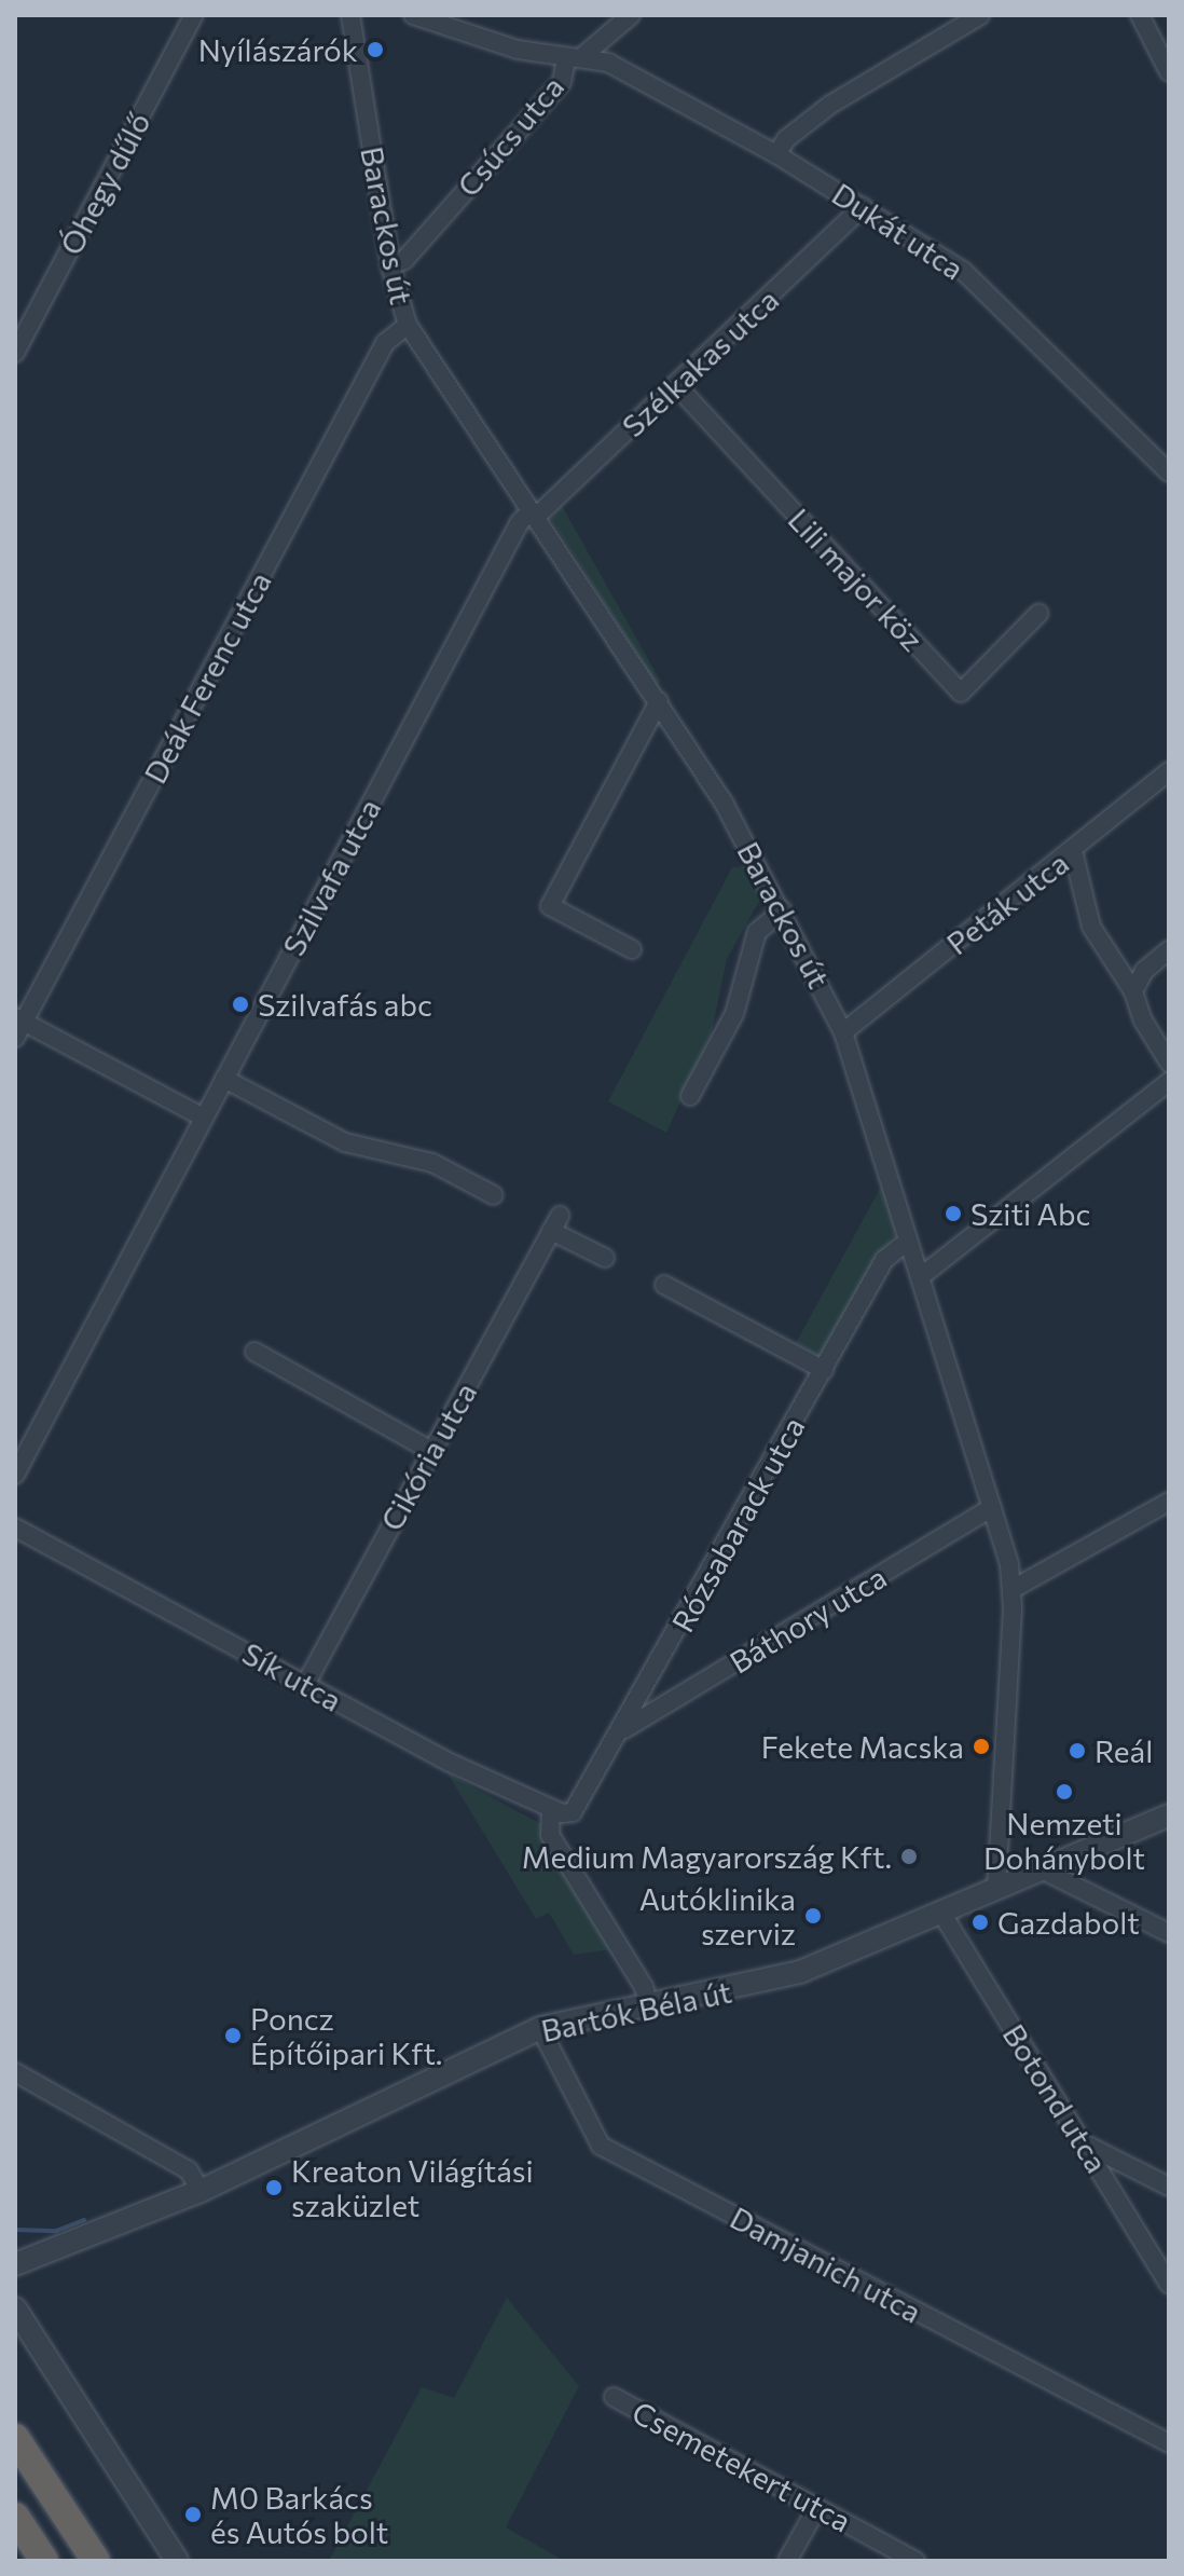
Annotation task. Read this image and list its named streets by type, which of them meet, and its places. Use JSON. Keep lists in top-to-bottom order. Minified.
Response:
{"streets":{"street":["Csúcs utca","Óhegy dűlő","Barackos út","Dukát utca","Szélkakas utca","Lili major köz","Deák Ferenc utca","Szilvafa utca","Peták utca","Cikória utca","Rózsabarack utca","Báthory utca","Sík utca","Bartók Béla út","Botond utca","Damjanich utca","Csemetekert utca"]},"crossings":[["Csúcs utca","Barackos út"],["Csúcs utca","Dukát utca"],["Barackos út","Szélkakas utca"],["Barackos út","Deák Ferenc utca"],["Barackos út","Szilvafa utca"],["Barackos út","Peták utca"],["Barackos út","Rózsabarack utca"],["Barackos út","Báthory utca"],["Barackos út","Bartók Béla út"],["Dukát utca","Szélkakas utca"],["Szélkakas utca","Lili major köz"],["Szélkakas utca","Szilvafa utca"],["Cikória utca","Sík utca"],["Rózsabarack utca","Báthory utca"],["Rózsabarack utca","Sík utca"],["Bartók Béla út","Botond utca"],["Bartók Béla út","Damjanich utca"]],"places":["Nyílászárók","Szilvafás abc","Sziti Abc","Fekete Macska","Reál","Nemzeti Dohánybolt","Medium Magyarország Kft.","Autóklinika szerviz","Gazdabolt","Poncz Építőipari Kft.","Kreaton Világítási szaküzlet","M0 Barkács és Autós bolt"]}
